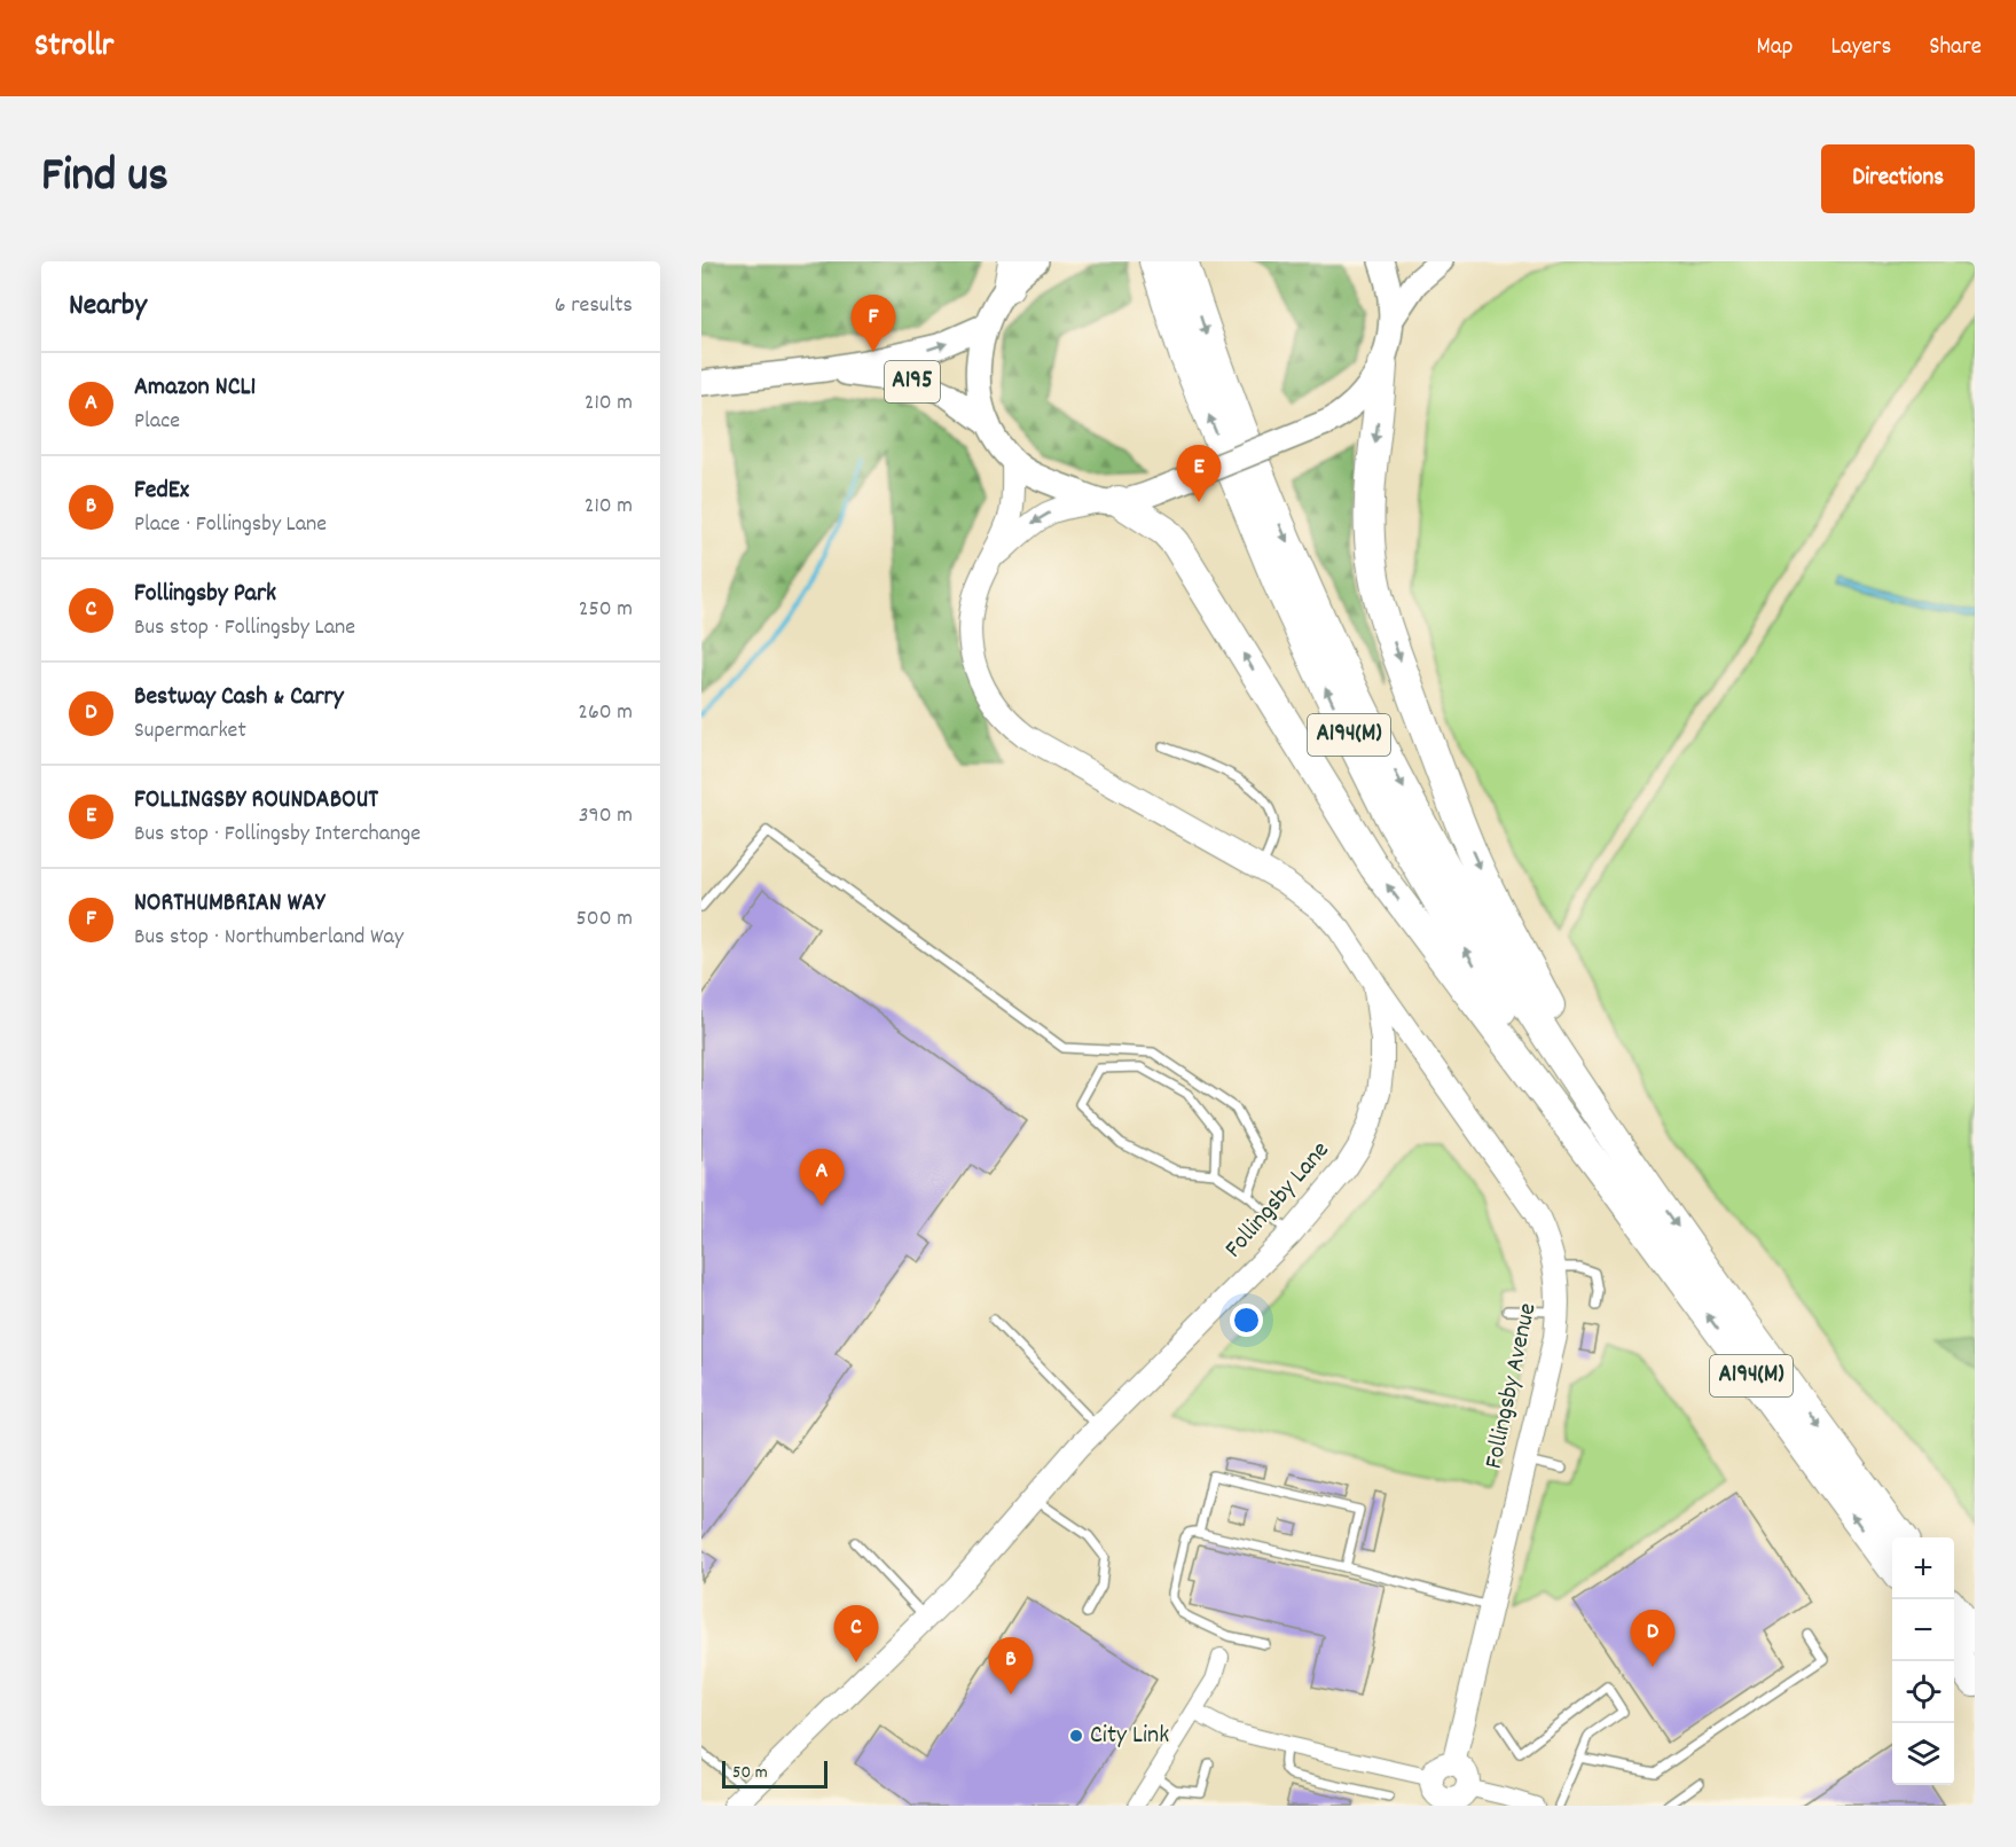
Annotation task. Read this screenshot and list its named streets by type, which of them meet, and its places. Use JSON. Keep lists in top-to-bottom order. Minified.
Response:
{"streets":{"highway":["A194(M)"],"main road":["A195"],"street":["Follingsby Lane","Follingsby Avenue"]},"crossings":[["A194(M)","Follingsby Lane"],["Follingsby Lane","Follingsby Avenue"]],"places":["City Link"],"scale_bar":"50 m","page":{"header":"Strollr","nav":["Map","Layers","Share"],"title":"Find us","buttons":"Directions","heading":["Nearby","6 results"],"pins":["F","E","A","C","D","B"],"list":[{"mark":"A","name":"Amazon NCL1","note":"Place","value":"210 m"},{"mark":"B","name":"FedEx","note":"Place · Follingsby Lane","value":"210 m"},{"mark":"C","name":"Follingsby Park","note":"Bus stop · Follingsby Lane","value":"250 m"},{"mark":"D","name":"Bestway Cash & Carry","note":"Supermarket","value":"260 m"},{"mark":"E","name":"FOLLINGSBY ROUNDABOUT","note":"Bus stop · Follingsby Interchange","value":"390 m"},{"mark":"F","name":"NORTHUMBRIAN WAY","note":"Bus stop · Northumberland Way","value":"500 m"}],"map_buttons":["+","−"],"scale":"50 m"}}
